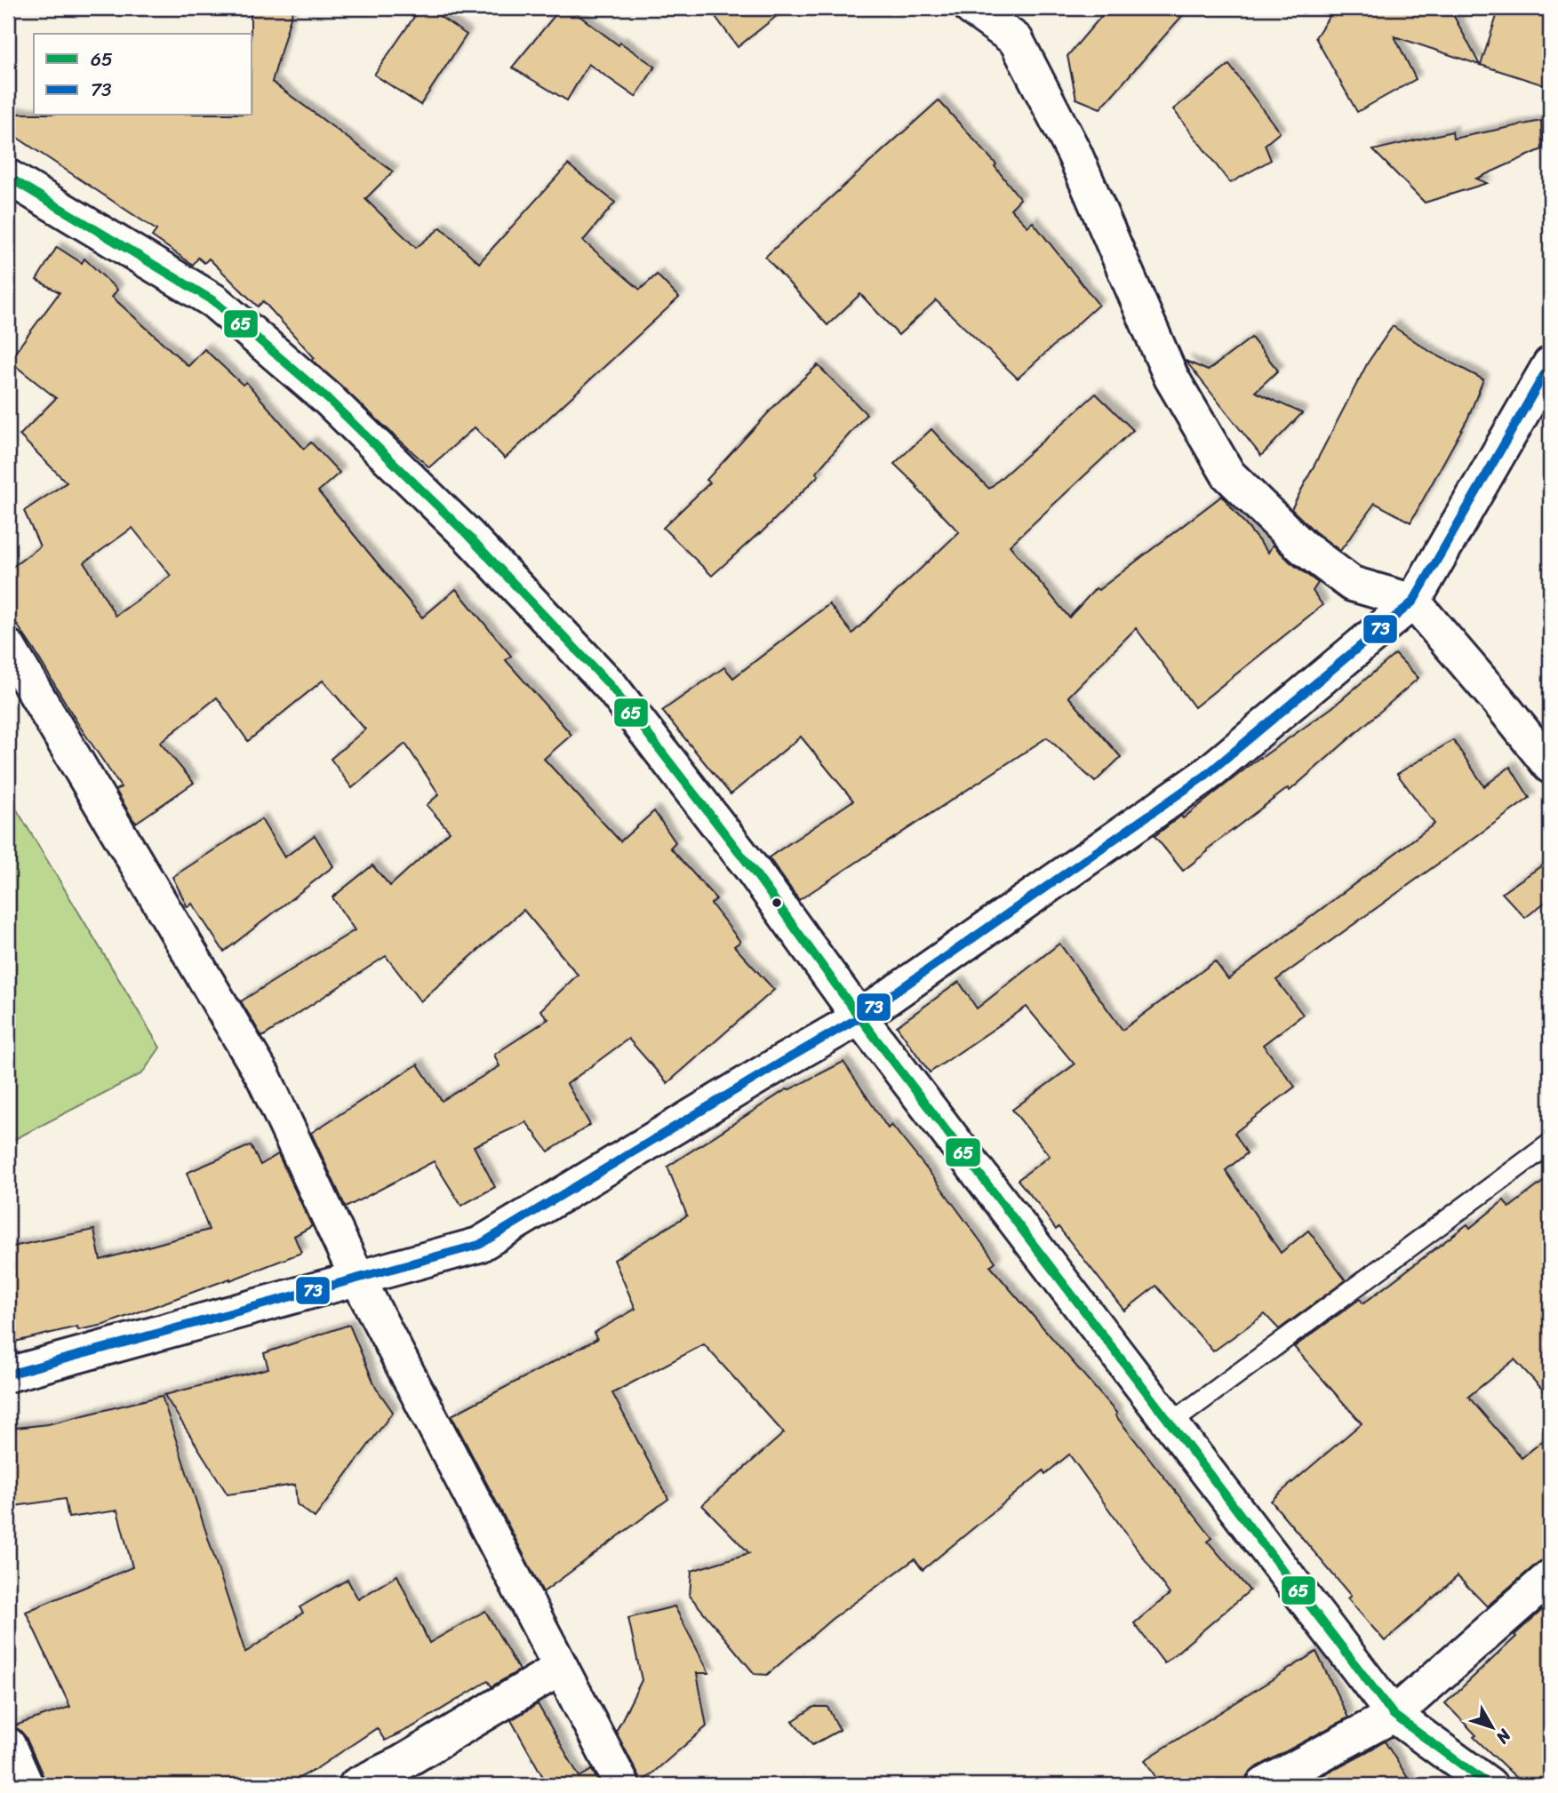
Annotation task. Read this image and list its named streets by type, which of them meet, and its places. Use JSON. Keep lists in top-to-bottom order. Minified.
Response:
{"lines":["transit line 65","transit line 73"],"legend":["65","73"],"north":"bottom right"}
